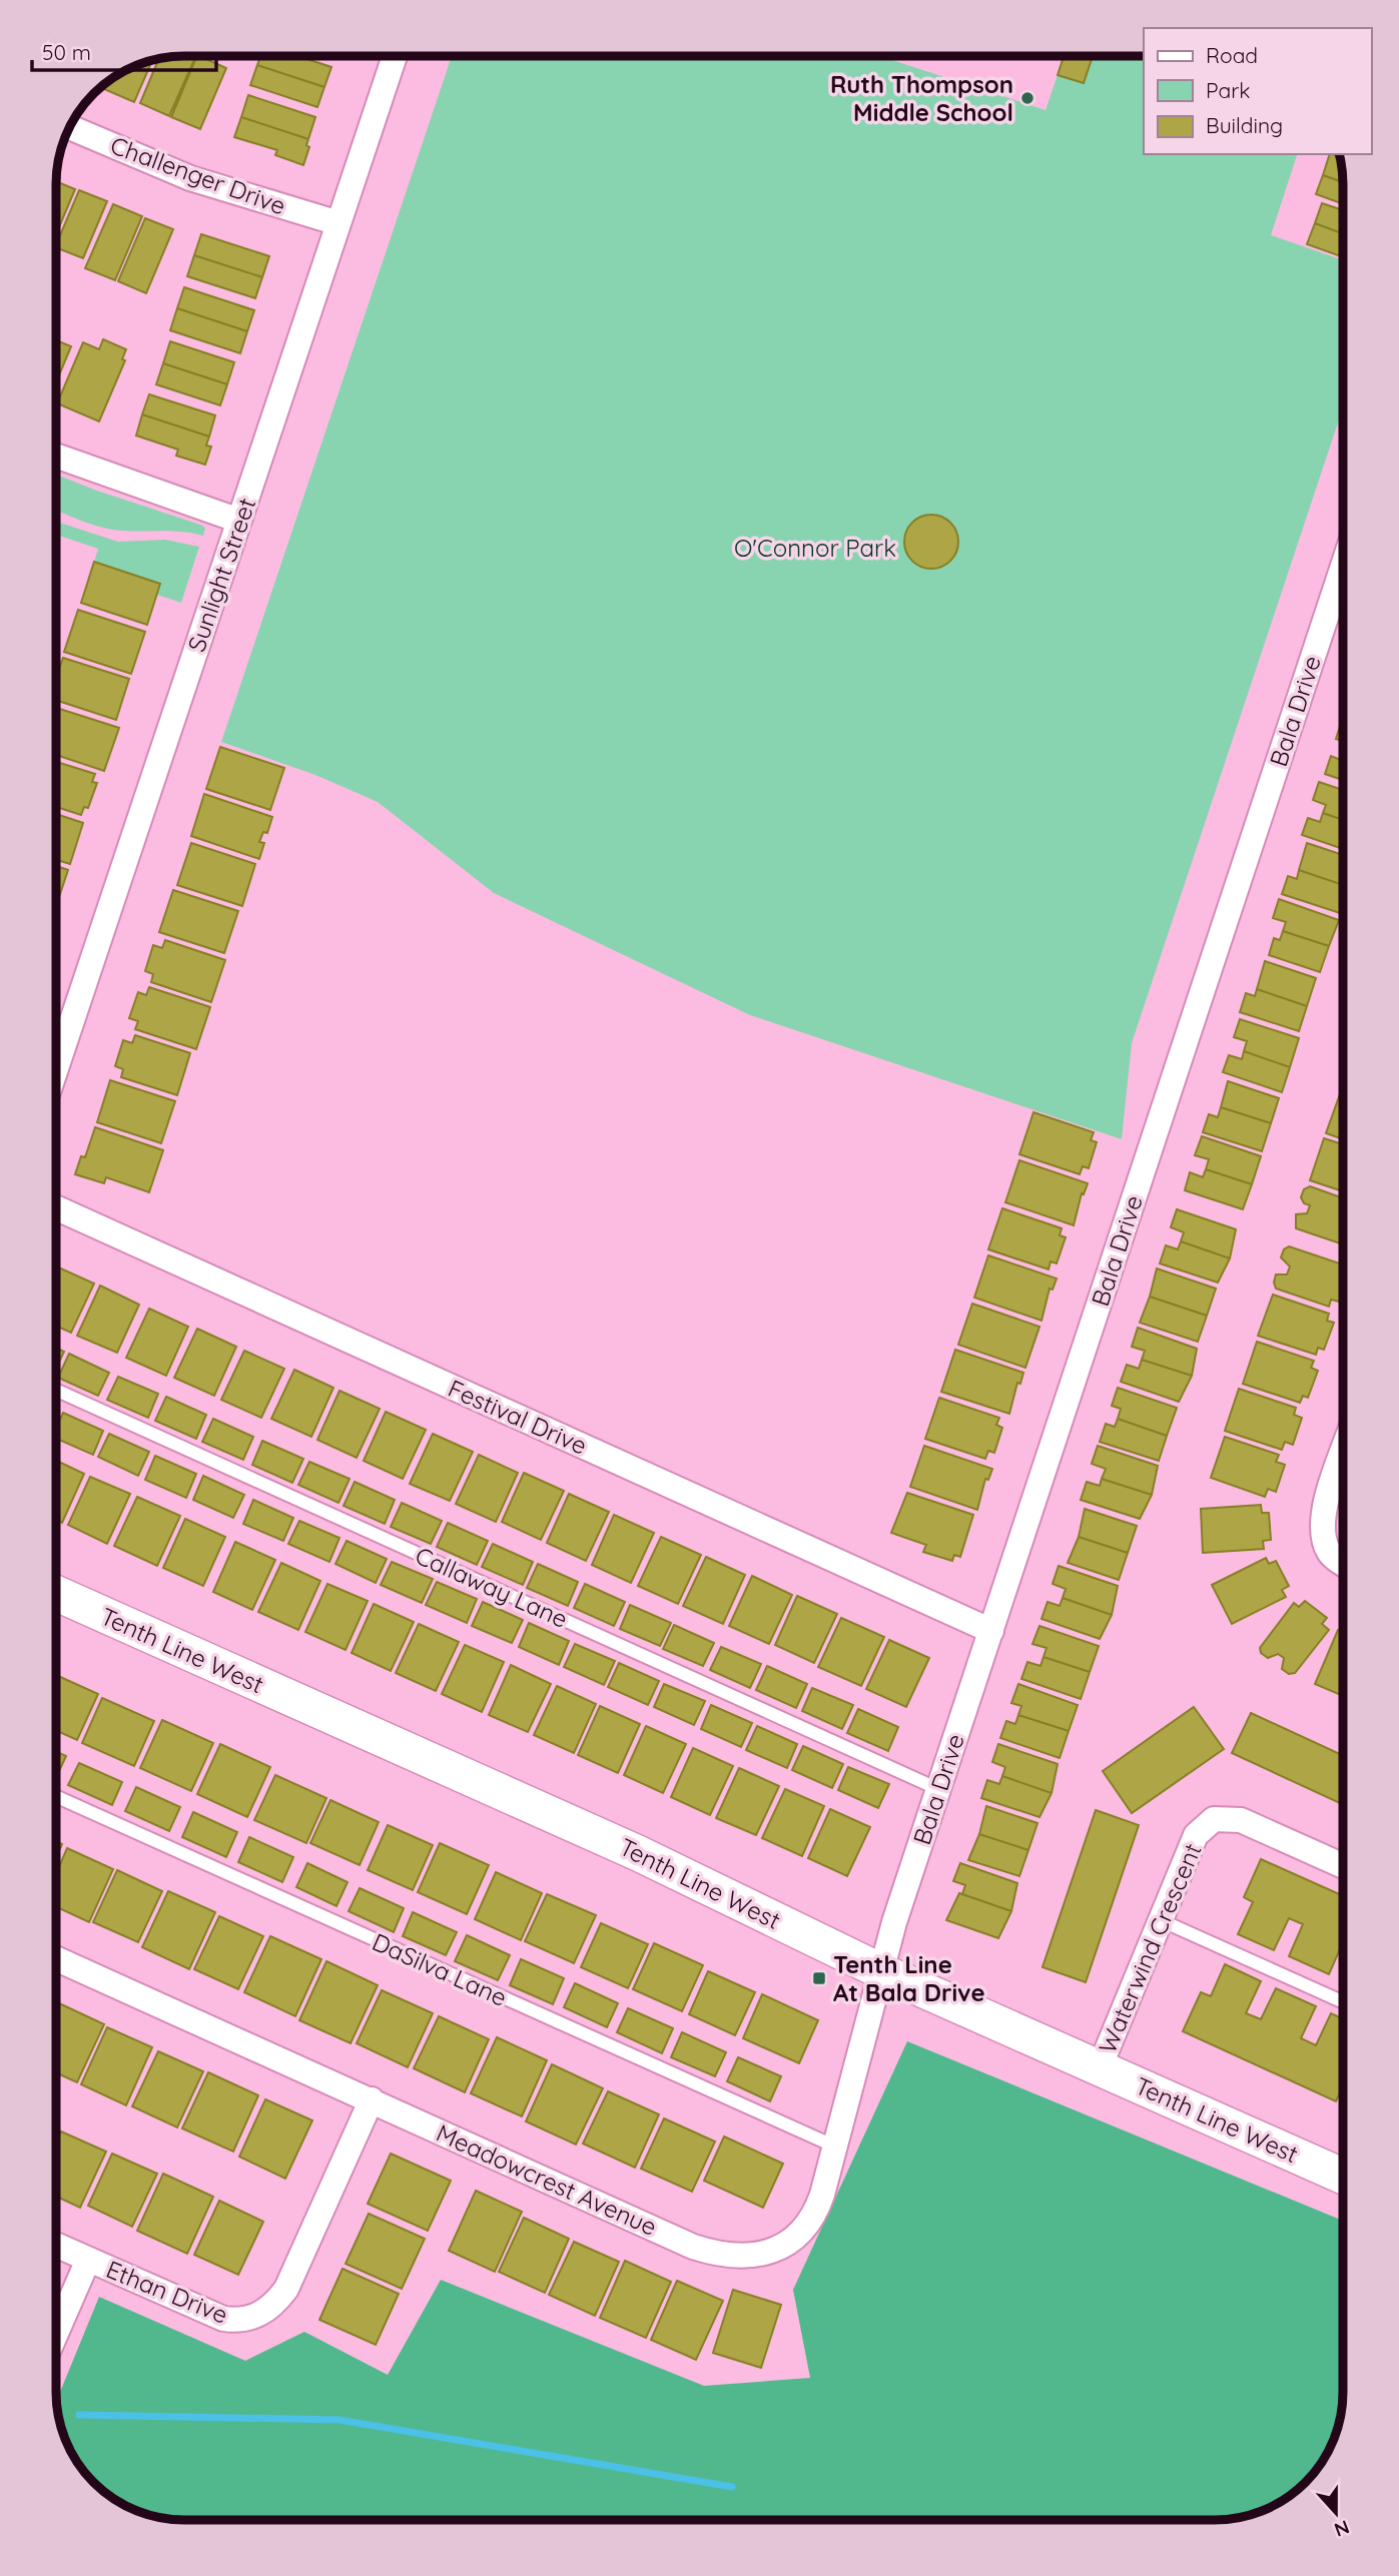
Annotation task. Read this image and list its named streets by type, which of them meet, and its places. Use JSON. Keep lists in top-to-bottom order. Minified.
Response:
{"streets":{"street":["Challenger Drive","Sunlight Street","Bala Drive","Festival Drive","Tenth Line West","Waterwind Crescent","Meadowcrest Avenue","Ethan Drive"],"lane":["Callaway Lane","DaSilva Lane"]},"crossings":[["Challenger Drive","Sunlight Street"],["Bala Drive","Festival Drive"],["Bala Drive","Callaway Lane"],["Bala Drive","Tenth Line West"],["Bala Drive","Meadowcrest Avenue"],["Tenth Line West","Waterwind Crescent"],["Tenth Line West","Meadowcrest Avenue"],["DaSilva Lane","Meadowcrest Avenue"],["Meadowcrest Avenue","Ethan Drive"]],"parks":["O'Connor Park"],"places":{"other":["Ruth Thompson Middle School"],"transit":["Tenth Line At Bala Drive"]},"legend":["Road","Park","Building"],"scale_bar":"50 m","north":"bottom"}
